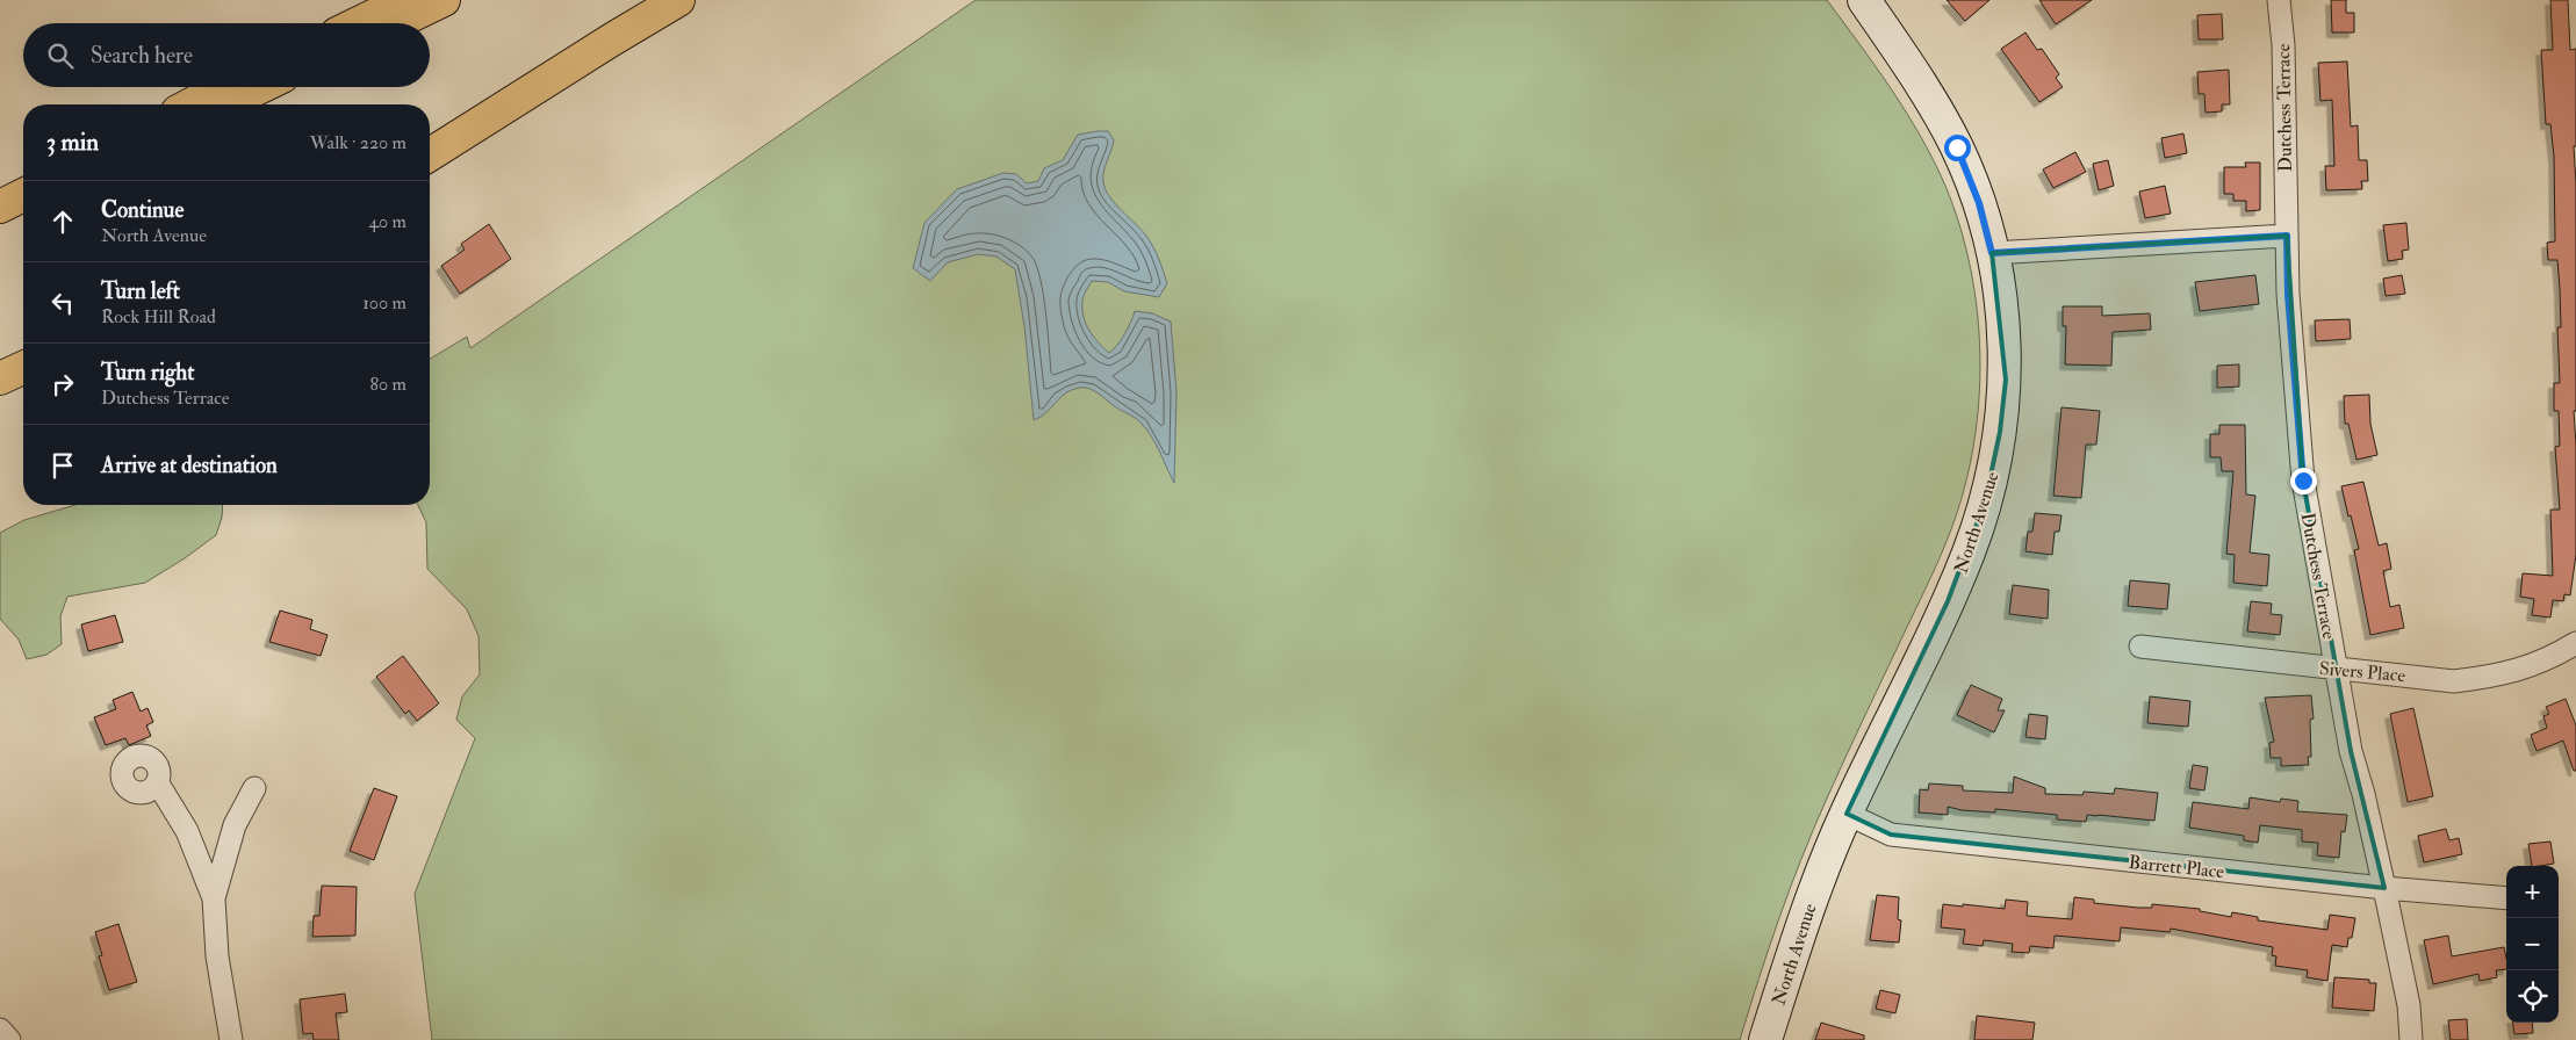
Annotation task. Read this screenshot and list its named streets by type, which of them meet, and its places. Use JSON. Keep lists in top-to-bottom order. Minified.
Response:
{"streets":{"main road":["North Avenue"],"street":["Dutchess Terrace","Sivers Place","Barrett Place"]},"crossings":[["Dutchess Terrace","Sivers Place"],["Dutchess Terrace","Barrett Place"],["North Avenue","Barrett Place"]],"page":{"search":"Search here","heading":["3 min","Walk · 220 m"],"list":[["Continue","North Avenue","40 m"],["Turn left","Rock Hill Road","100 m"],["Turn right","Dutchess Terrace","80 m"],"Arrive at destination"],"map_buttons":["+","−"]}}
